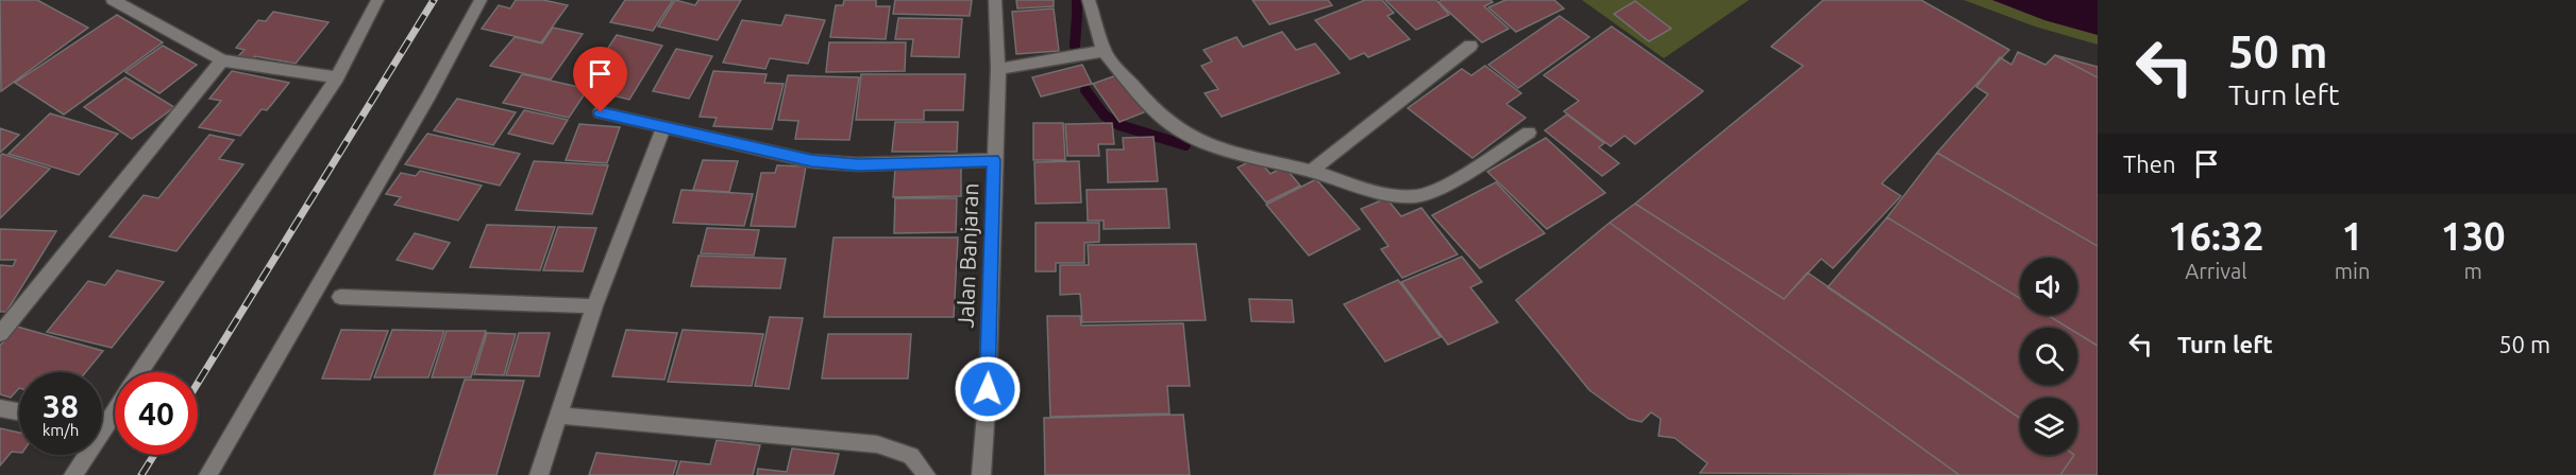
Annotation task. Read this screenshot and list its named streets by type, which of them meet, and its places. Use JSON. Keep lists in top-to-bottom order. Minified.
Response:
{"streets":{"street":["Jalan Banjaran"]},"page":{"turn":["50 m","Turn left"],"then":"Then","eta":["16:32","Arrival","1","min","130","m"],"list":[{"name":"Turn left","value":"50 m"}],"speed":"38 km/h","limit":"40"}}
